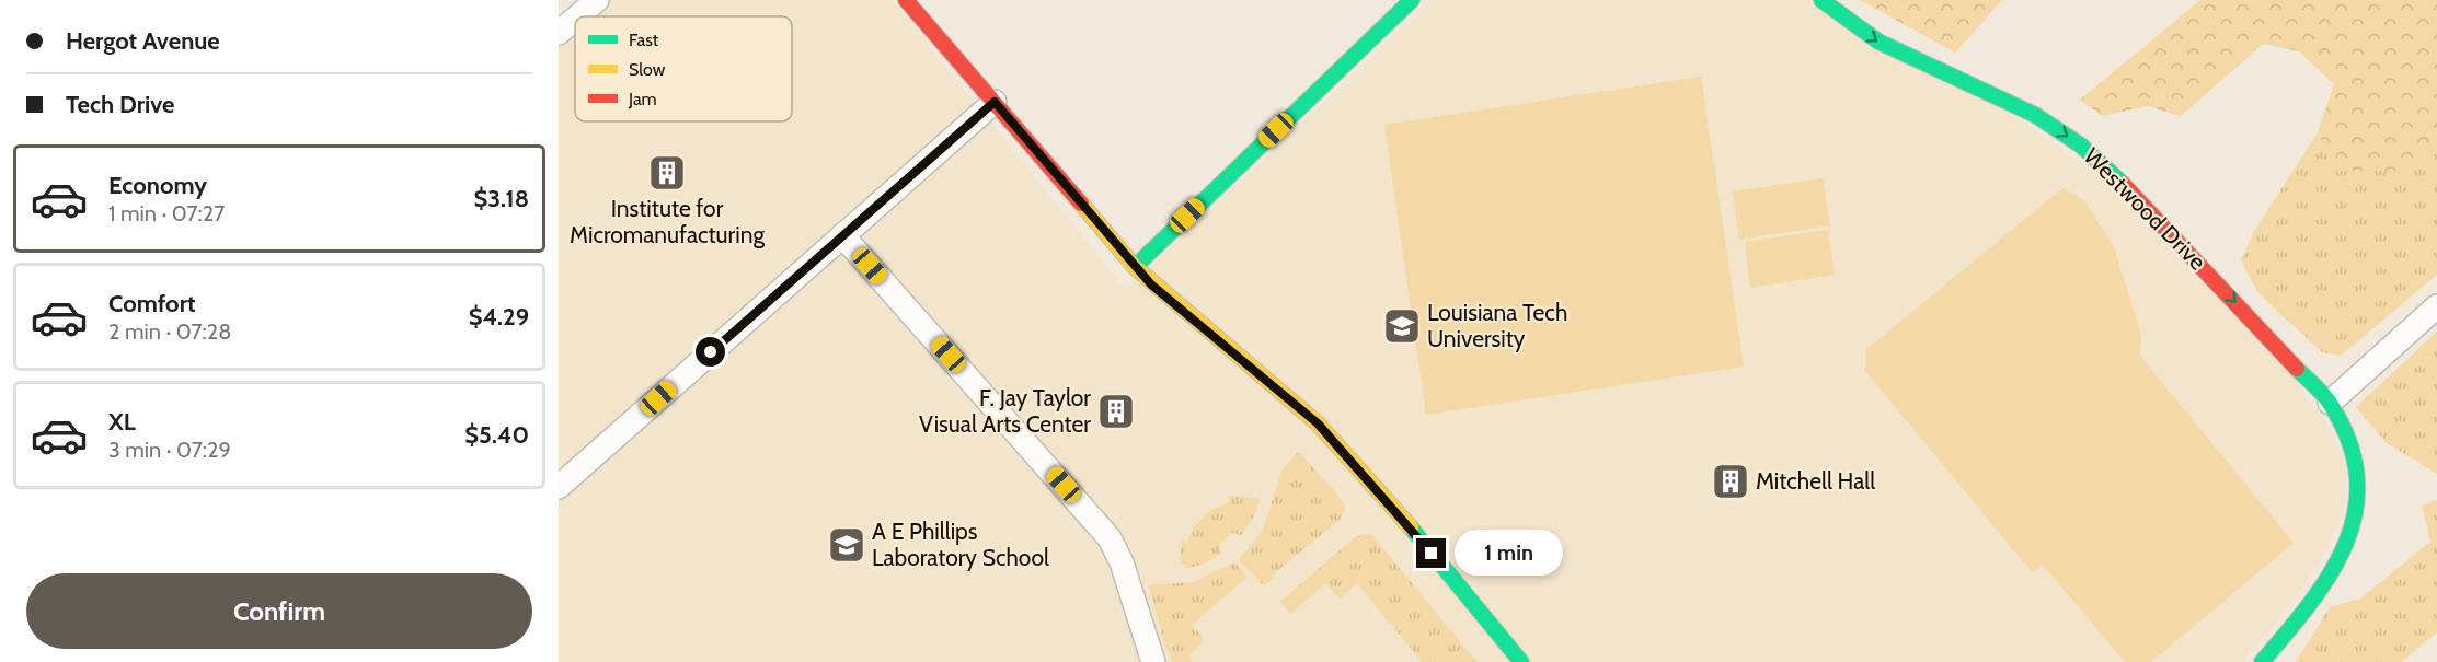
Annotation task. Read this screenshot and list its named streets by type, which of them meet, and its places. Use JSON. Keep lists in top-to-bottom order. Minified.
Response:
{"streets":{"street":["Westwood Drive"]},"one_way":["Westwood Drive"],"places":{"building":["Institute for Micromanufacturing","F. Jay Taylor Visual Arts Center","Mitchell Hall"],"school or university":["Louisiana Tech University","A E Phillips Laboratory School"]},"legend":["Fast","Slow","Jam"],"page":{"banner":["Hergot Avenue","Tech Drive"],"list":[{"name":"Economy","note":"1 min · 07:27","value":"$3.18"},{"name":"Comfort","note":"2 min · 07:28","value":"$4.29"},{"name":"XL","note":"3 min · 07:29","value":"$5.40"}],"bubble":"1 min","buttons":"Confirm"}}
